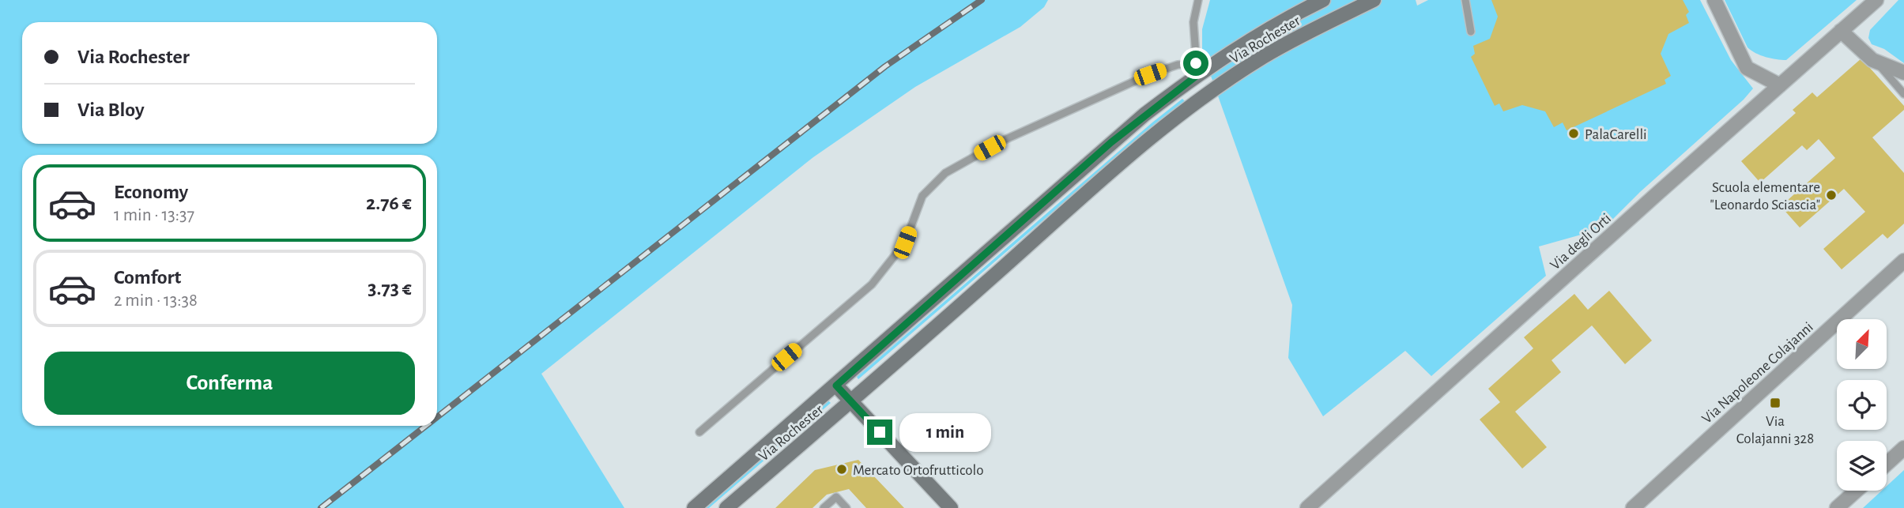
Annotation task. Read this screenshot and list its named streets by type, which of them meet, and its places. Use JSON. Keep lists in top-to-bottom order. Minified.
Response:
{"streets":{"main road":["Via Rochester"],"street":["Via degli Orti","Via Napoleone Colajanni"]},"places":{"other":["PalaCarelli","Scuola elementare \"Leonardo Sciascia\"","Mercato Ortofrutticolo"],"transit":["Via Colajanni 328"]},"north":"top right","page":{"banner":["Via Rochester","Via Bloy"],"list":[{"name":"Economy","note":"1 min · 13:37","value":"2.76 €"},{"name":"Comfort","note":"2 min · 13:38","value":"3.73 €"}],"buttons":"Conferma","bubble":"1 min"}}
